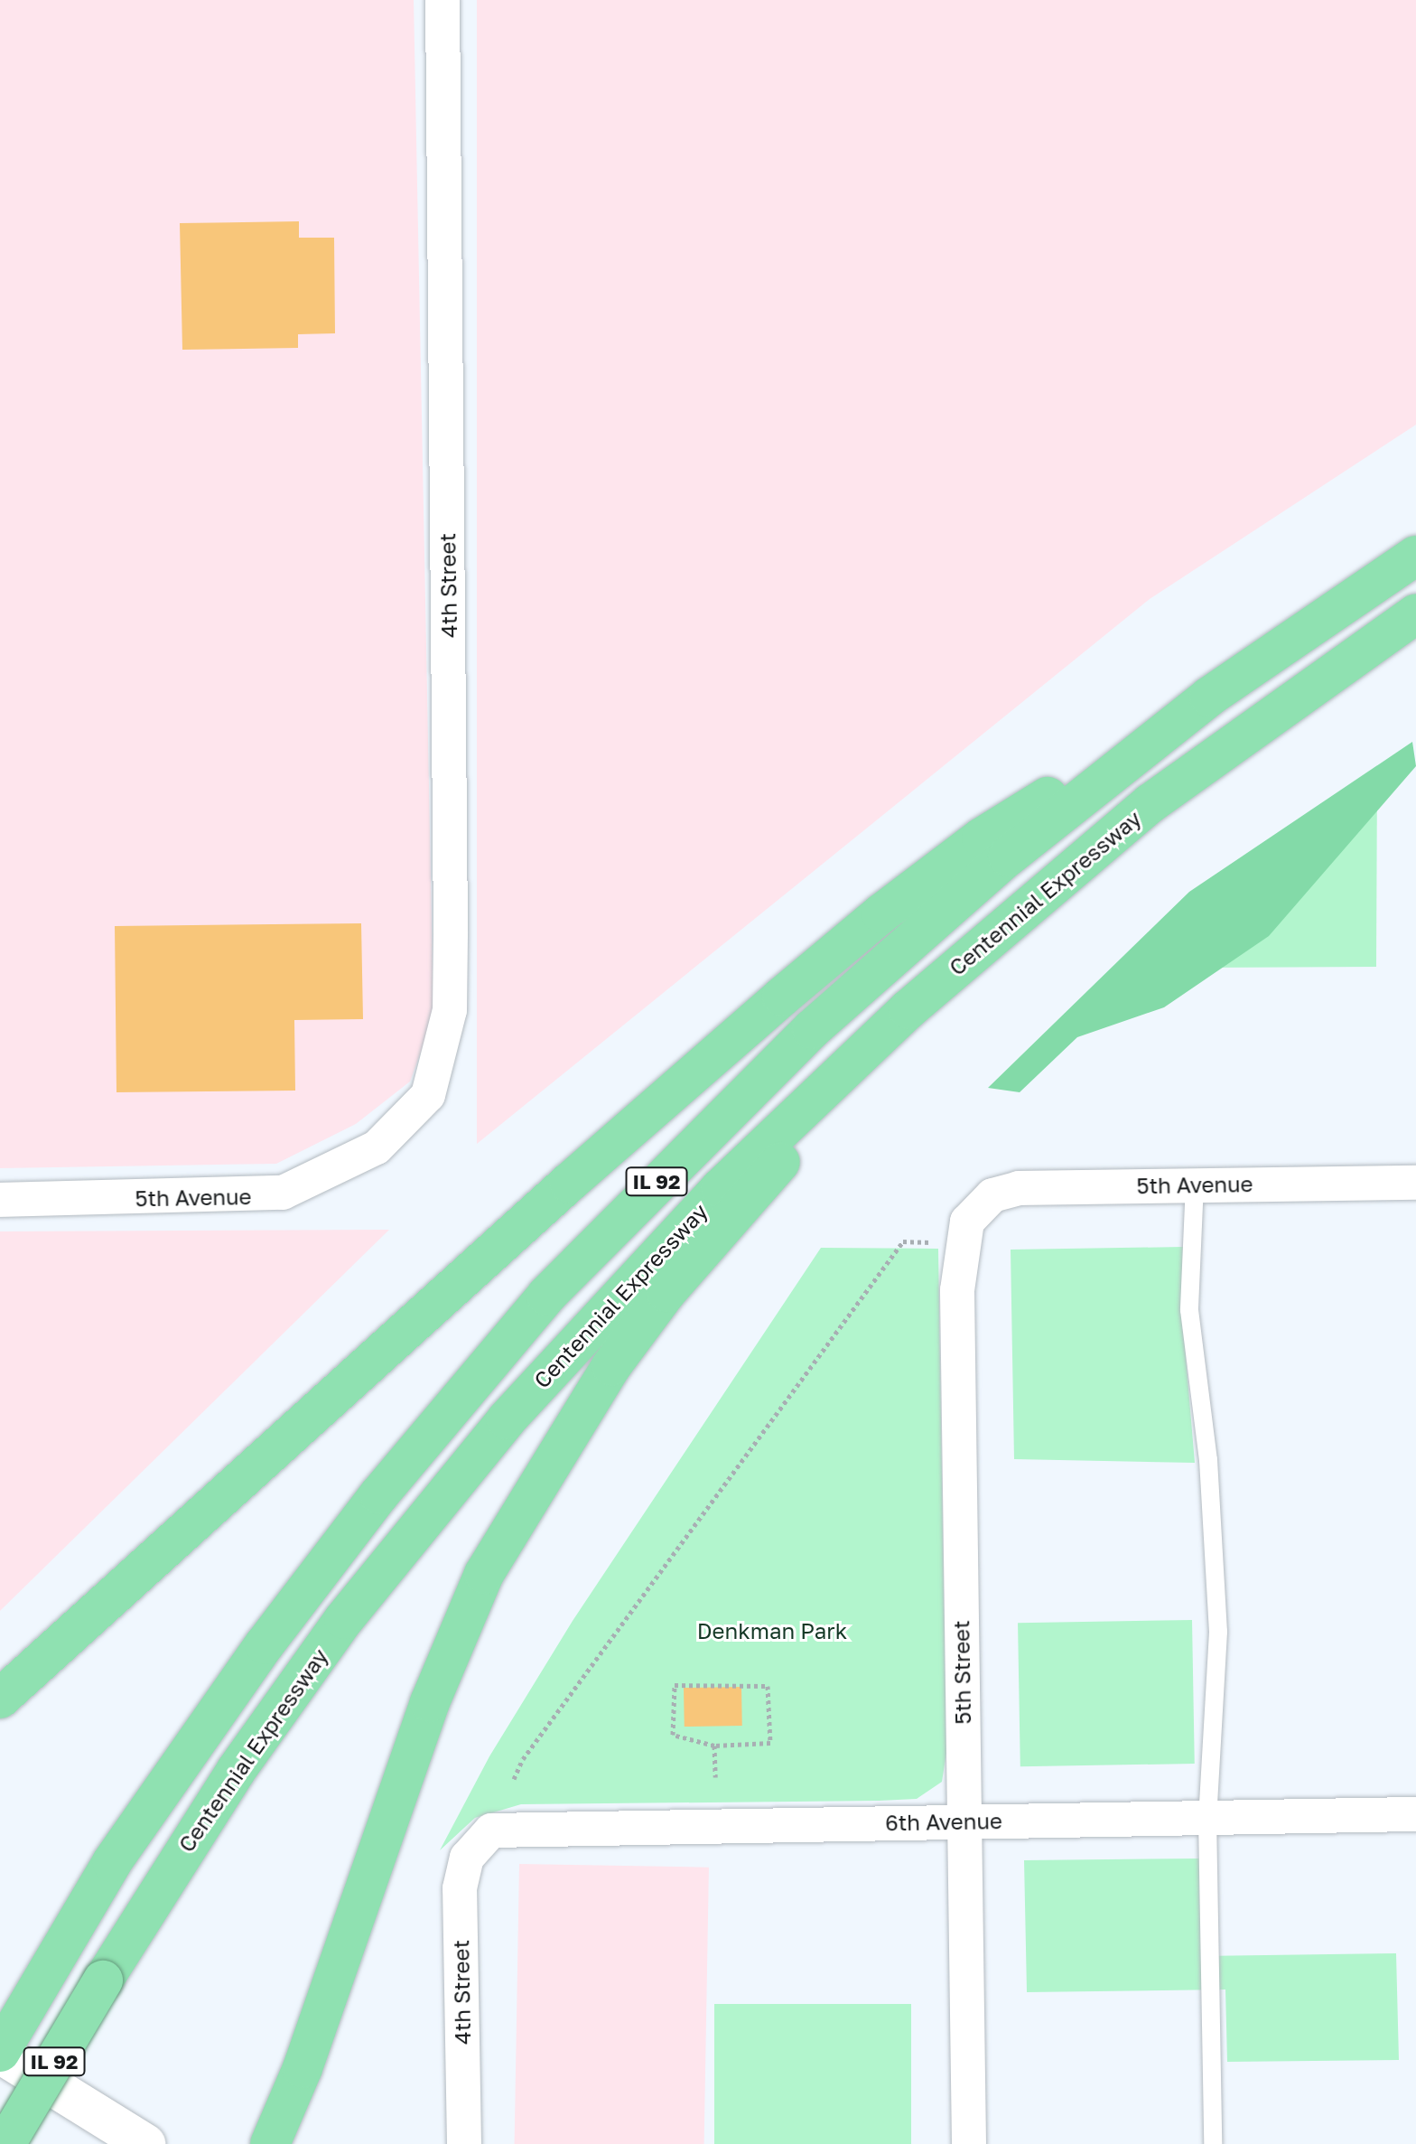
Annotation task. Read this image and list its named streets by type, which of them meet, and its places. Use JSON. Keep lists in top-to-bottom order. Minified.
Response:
{"streets":{"highway":["Centennial Expressway","IL 92"],"street":["4th Street","5th Avenue","5th Street","6th Avenue"]},"crossings":[["4th Street","5th Avenue"],["4th Street","6th Avenue"],["5th Avenue","5th Street"],["5th Street","6th Avenue"]],"parks":["Denkman Park"]}
